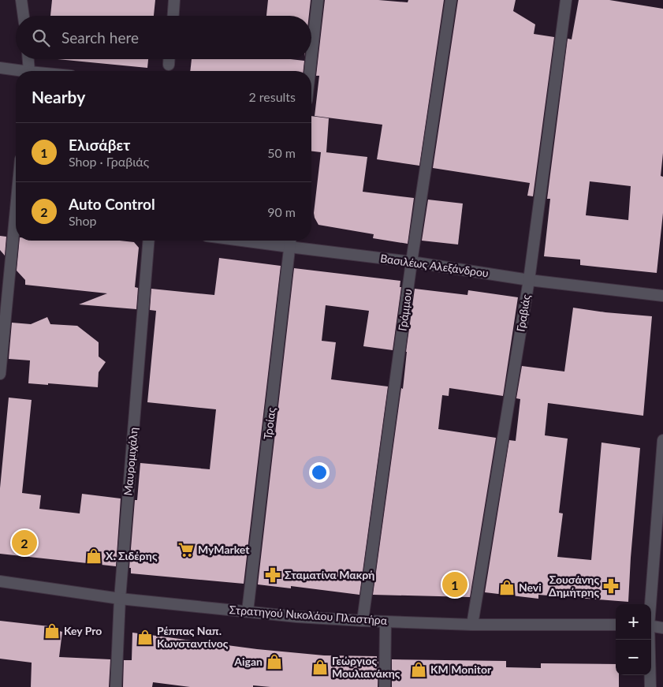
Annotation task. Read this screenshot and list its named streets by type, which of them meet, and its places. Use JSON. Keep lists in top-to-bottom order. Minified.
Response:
{"streets":{"street":["Βασιλέως Αλεξάνδρου","Γράμμου","Γραβιάς","Τροίας","Μαυρομιχάλη","Στρατηγού Νικολάου Πλαστήρα"]},"crossings":[["Βασιλέως Αλεξάνδρου","Γράμμου"],["Βασιλέως Αλεξάνδρου","Γραβιάς"],["Βασιλέως Αλεξάνδρου","Τροίας"],["Γράμμου","Στρατηγού Νικολάου Πλαστήρα"],["Γραβιάς","Στρατηγού Νικολάου Πλαστήρα"],["Τροίας","Στρατηγού Νικολάου Πλαστήρα"],["Μαυρομιχάλη","Στρατηγού Νικολάου Πλαστήρα"]],"places":{"supermarket":["MyMarket"],"shop":["Χ. Σιδέρης","Nevi","Key Pro","Ρέππας Ναπ. Κωνσταντίνος","Aigan","Γεώργιος Μουλιανάκης","KM Monitor"],"pharmacy":["Σταματίνα Μακρή","Σουσάνης Δημήτρης"]},"page":{"search":"Search here","heading":["Nearby","2 results"],"list":[{"mark":"1","name":"Ελισάβετ","note":"Shop · Γραβιάς","value":"50 m"},{"mark":"2","name":"Auto Control","note":"Shop","value":"90 m"}],"pins":["2","1"],"map_buttons":["+","−"]}}
